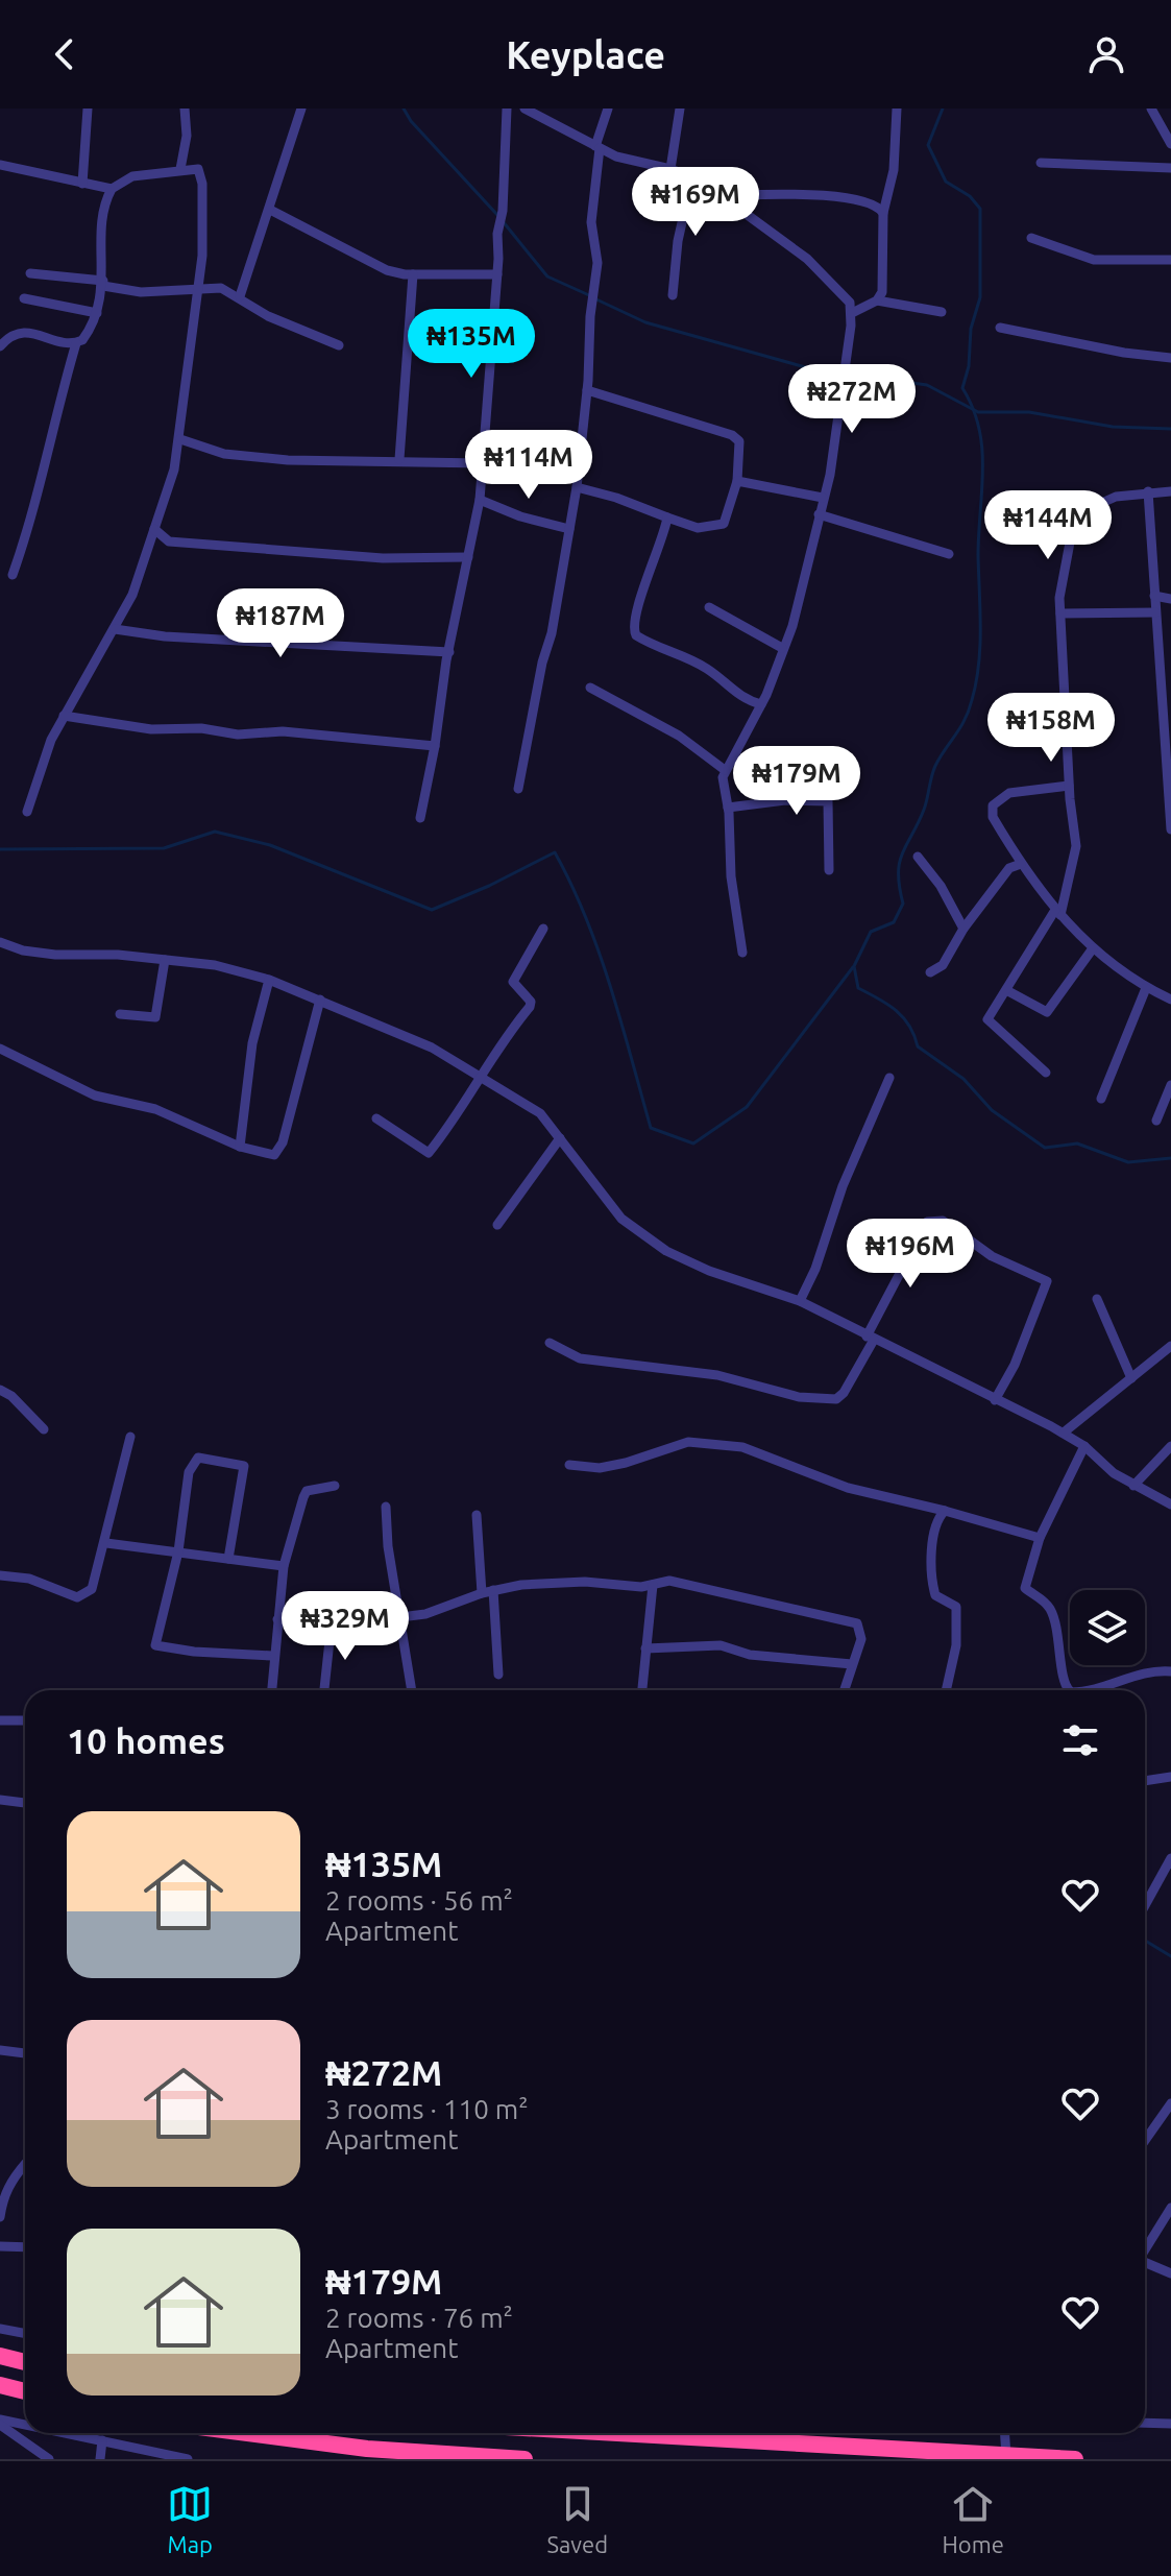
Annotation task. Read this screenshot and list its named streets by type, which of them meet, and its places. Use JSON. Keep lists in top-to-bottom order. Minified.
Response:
{"page":{"header":"Keyplace","price":["₦169M","₦135M","₦272M","₦114M","₦144M","₦187M","₦158M","₦179M","₦196M","₦329M"],"heading":"10 homes","list":[{"name":"₦135M","note":"2 rooms · 56 m² · Apartment"},{"name":"₦272M","note":"3 rooms · 110 m² · Apartment"},{"name":"₦179M","note":"2 rooms · 76 m² · Apartment"}],"tabs":["Map","Saved","Home"]}}
